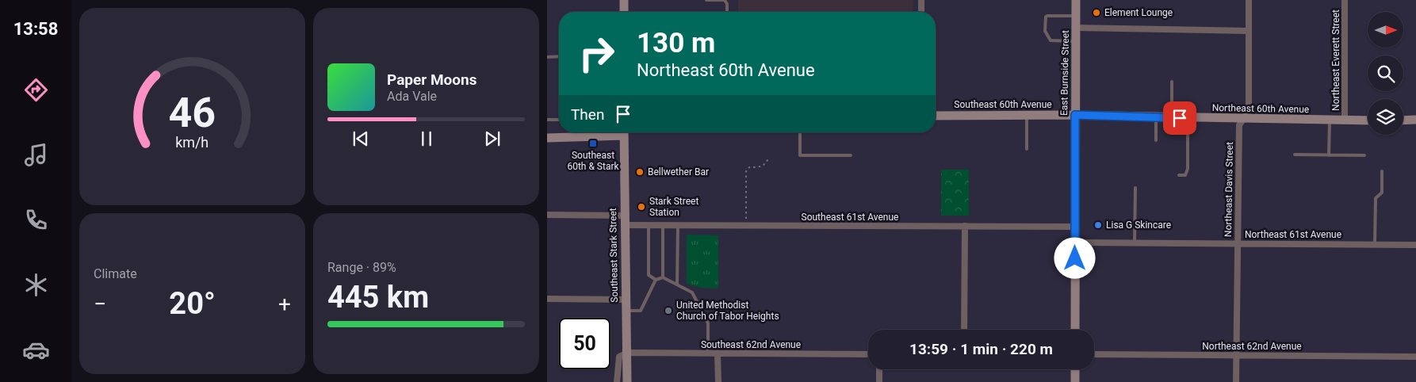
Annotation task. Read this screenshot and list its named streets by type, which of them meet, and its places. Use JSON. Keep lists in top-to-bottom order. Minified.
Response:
{"streets":{"main road":["East Burnside Street","Southeast 60th Avenue","Northeast 60th Avenue","Southeast Stark Street"],"street":["Northeast Everett Street","Northeast Davis Street","Southeast 61st Avenue","Northeast 61st Avenue","Southeast 62nd Avenue","Northeast 62nd Avenue"]},"crossings":[["Northeast Everett Street","Northeast 60th Avenue"],["East Burnside Street","Southeast 60th Avenue"],["East Burnside Street","Northeast 60th Avenue"],["East Burnside Street","Southeast 61st Avenue"],["East Burnside Street","Northeast 61st Avenue"],["Southeast 60th Avenue","Northeast 60th Avenue"],["Northeast 60th Avenue","Northeast Davis Street"],["Northeast Davis Street","Northeast 61st Avenue"],["Northeast Davis Street","Northeast 62nd Avenue"],["Southeast 61st Avenue","Southeast Stark Street"],["Southeast Stark Street","Southeast 62nd Avenue"]],"places":{"other":["Element Lounge","Bellwether Bar","Stark Street Station","Lisa G Skincare","United Methodist Church of Tabor Heights"],"transit":["Southeast 60th & Stark"]},"north":"right","page":{"tabs":"13:58","turn":["130 m","Northeast 60th Avenue"],"song":["Paper Moons","Ada Vale"],"then":"Then","tile":["Climate",["Range · 89%","445 km"]],"heat":["−","20°","+"],"limit":"50","trip":"13:59 · 1 min · 220 m","gauge":["46","km/h"]}}
